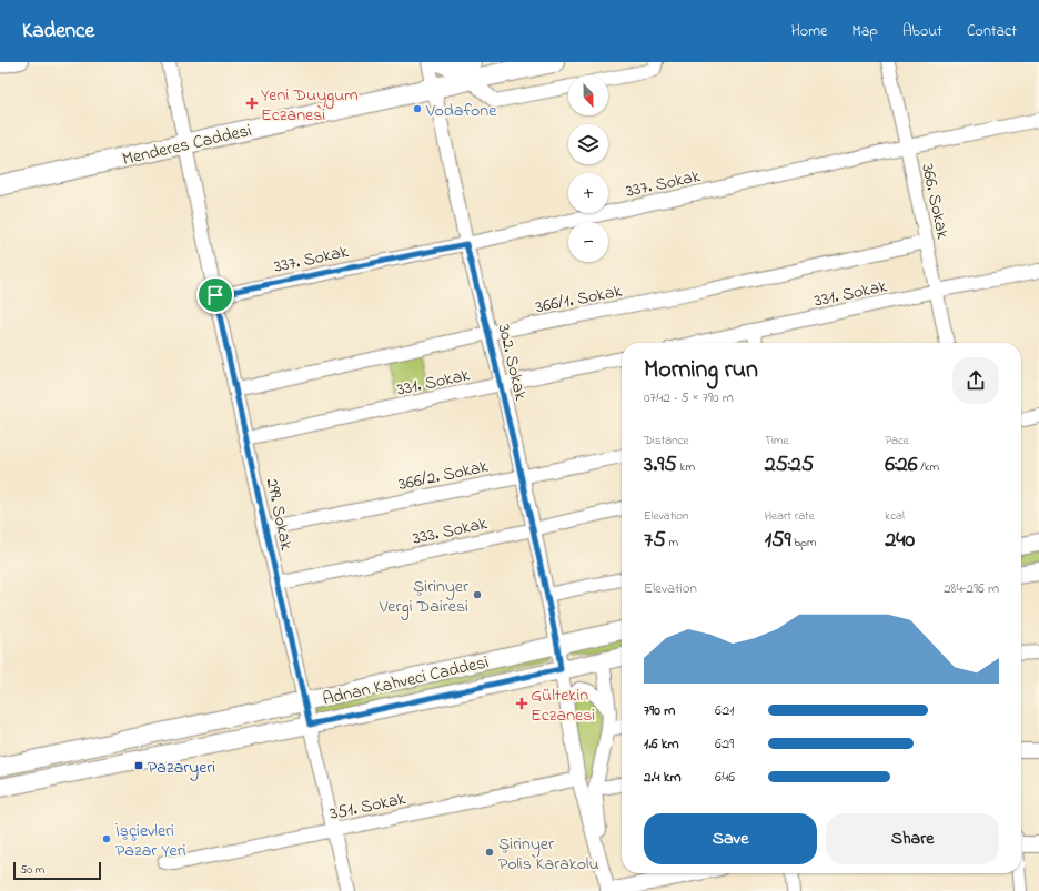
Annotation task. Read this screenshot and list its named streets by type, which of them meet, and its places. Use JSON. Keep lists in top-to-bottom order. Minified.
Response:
{"streets":{"main road":["Menderes Caddesi","Adnan Kahveci Caddesi"],"street":["337. Sokak","366. Sokak","331. Sokak","366/1. Sokak","302. Sokak","366/2. Sokak","299. Sokak","333. Sokak","351. Sokak"]},"crossings":[["Menderes Caddesi","302. Sokak"],["Menderes Caddesi","299. Sokak"],["337. Sokak","366. Sokak"],["337. Sokak","302. Sokak"],["337. Sokak","299. Sokak"],["366. Sokak","331. Sokak"],["366. Sokak","366/1. Sokak"],["331. Sokak","302. Sokak"],["331. Sokak","299. Sokak"],["366/1. Sokak","302. Sokak"],["366/1. Sokak","299. Sokak"],["302. Sokak","366/2. Sokak"],["302. Sokak","333. Sokak"],["302. Sokak","Adnan Kahveci Caddesi"],["302. Sokak","351. Sokak"],["366/2. Sokak","299. Sokak"],["299. Sokak","333. Sokak"],["299. Sokak","Adnan Kahveci Caddesi"],["299. Sokak","351. Sokak"]],"places":{"health":["Yeni Duygum Eczanesi","Gültekin Eczanesi"],"other":["Vodafone","Şirinyer Vergi Dairesi","İşçievleri Pazar Yeri","Şirinyer Polis Karakolu"],"transit":["Pazaryeri"]},"scale_bar":"50 m","north":"bottom","page":{"header":"Kadence","nav":["Home","Map","About","Contact"],"map_buttons":["+","−"],"heading":["Morning run","07:42 · 5 × 790 m"],"stats":[["Distance","3.95 km"],["Time","25:25"],["Pace","6:26 /km"],["Elevation","75 m"],["Heart rate","159 bpm"],["kcal","240"]],"chart":["Elevation","284–296 m"],"list":[{"name":"790 m","note":"6:21"},{"name":"1.6 km","note":"6:29"},{"name":"2.4 km","note":"6:46"}],"buttons":["Save","Share"],"scale":"50 m"}}
